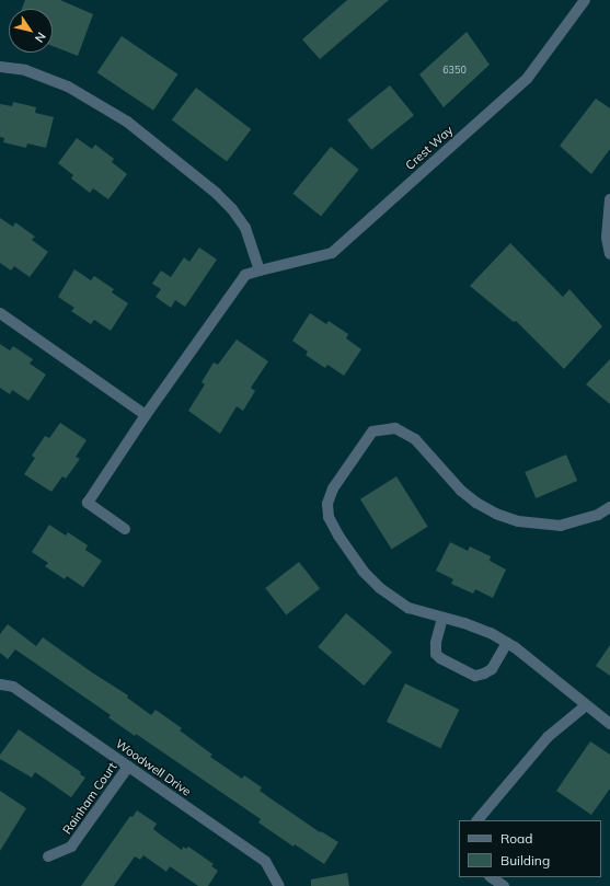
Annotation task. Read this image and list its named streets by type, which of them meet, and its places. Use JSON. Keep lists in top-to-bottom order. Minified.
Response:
{"streets":{"street":["Crest Way","Woodwell Drive","Rainham Court"]},"crossings":[["Woodwell Drive","Rainham Court"]],"house_numbers":["6350"],"legend":["Road","Building"],"north":"bottom right"}
